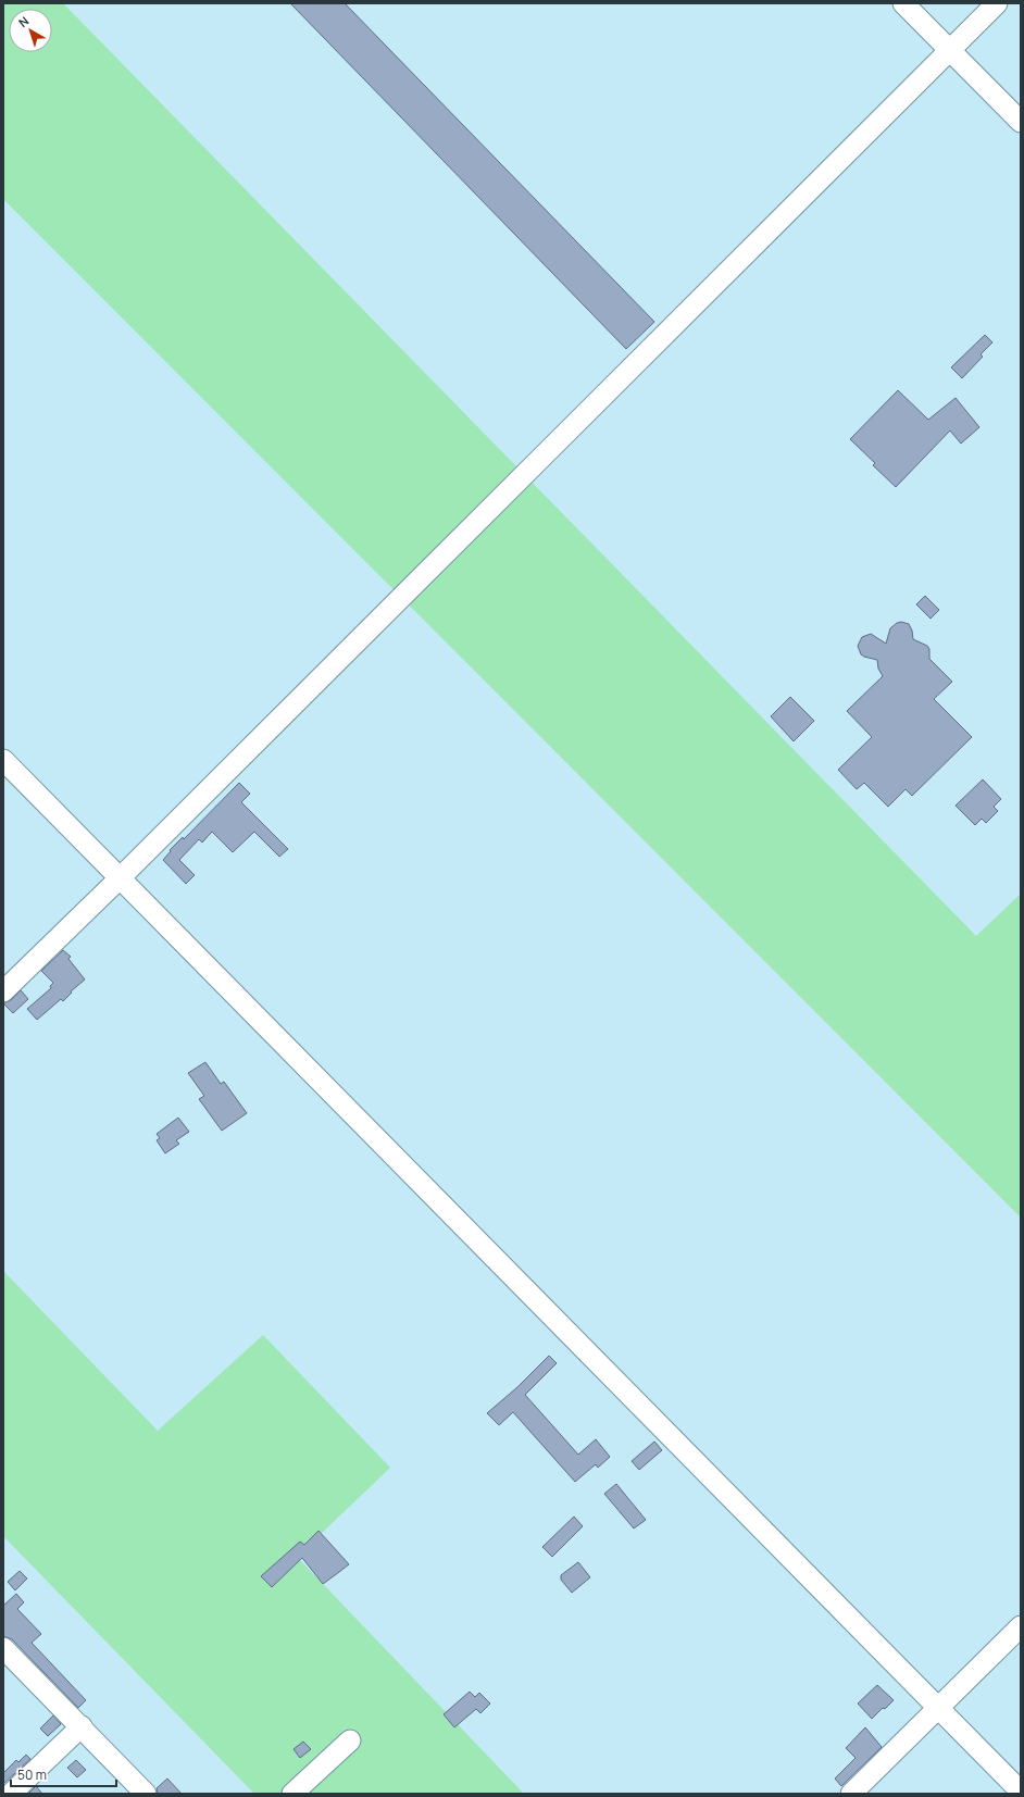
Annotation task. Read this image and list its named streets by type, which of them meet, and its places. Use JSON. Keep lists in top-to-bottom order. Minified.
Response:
{"scale_bar":"50 m","north":"top left"}
